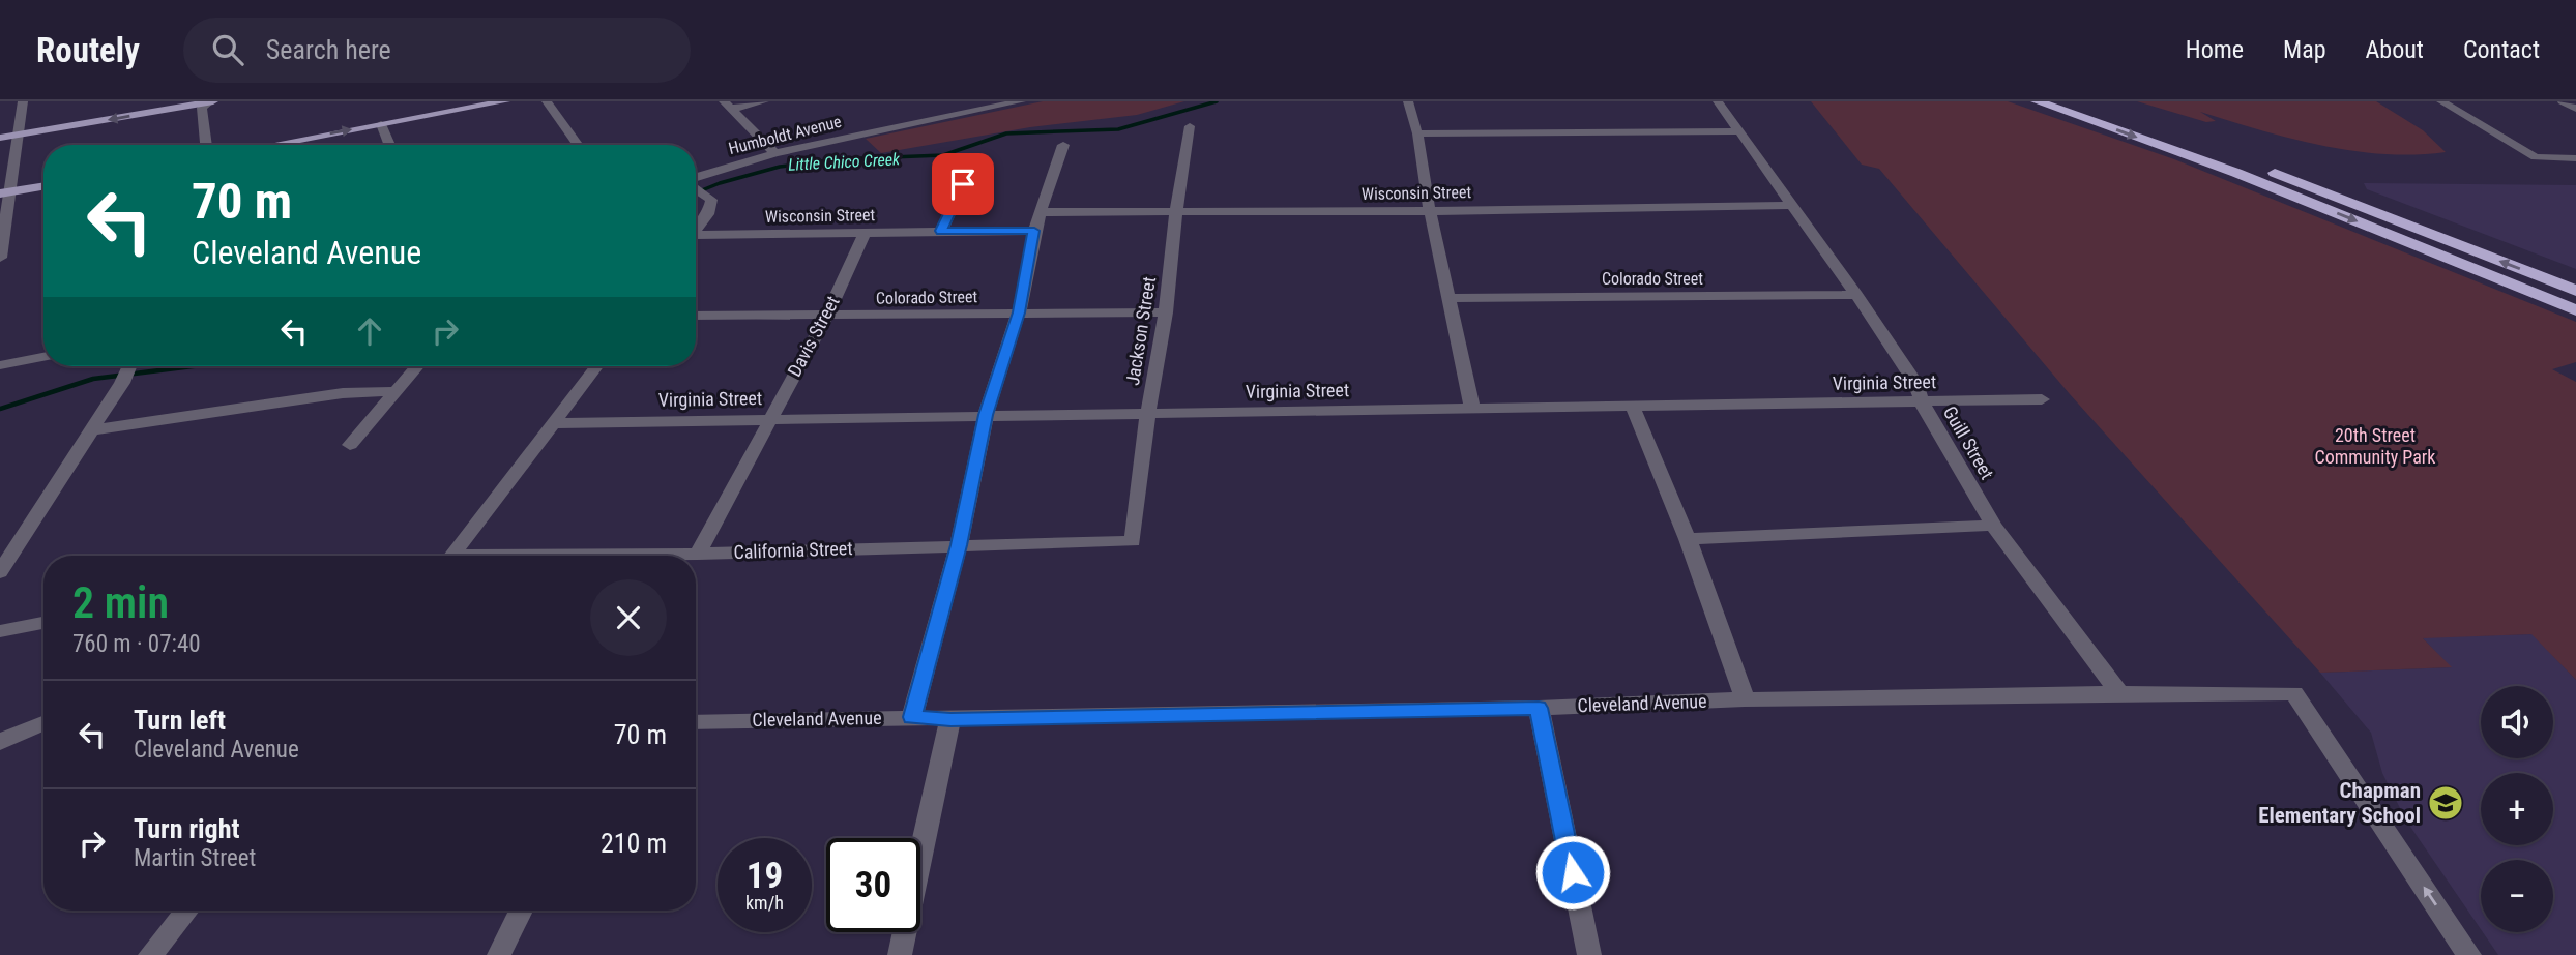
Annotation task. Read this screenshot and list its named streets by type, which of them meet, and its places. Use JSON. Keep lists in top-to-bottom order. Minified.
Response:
{"streets":{"street":["Humboldt Avenue","Wisconsin Street","Colorado Street","Jackson Street","Davis Street","Virginia Street","Guill Street","California Street","Cleveland Avenue"]},"crossings":[["Wisconsin Street","Jackson Street"],["Wisconsin Street","Davis Street"],["Wisconsin Street","Guill Street"],["Colorado Street","Jackson Street"],["Colorado Street","Davis Street"],["Colorado Street","Guill Street"],["Jackson Street","Virginia Street"],["Jackson Street","California Street"],["Davis Street","Virginia Street"],["Davis Street","California Street"],["Virginia Street","Guill Street"],["Guill Street","Cleveland Avenue"]],"water":["Little Chico Creek"],"parks":["20th Street Community Park"],"places":{"school or university":["Chapman Elementary School"]},"page":{"header":"Routely","search":"Search here","nav":["Home","Map","About","Contact"],"turn":["70 m","Cleveland Avenue"],"heading":["2 min","760 m · 07:40"],"list":[{"name":"Turn left","note":"Cleveland Avenue","value":"70 m"},{"name":"Turn right","note":"Martin Street","value":"210 m"}],"map_buttons":["+","−"],"speed":"19 km/h","limit":"30"}}
